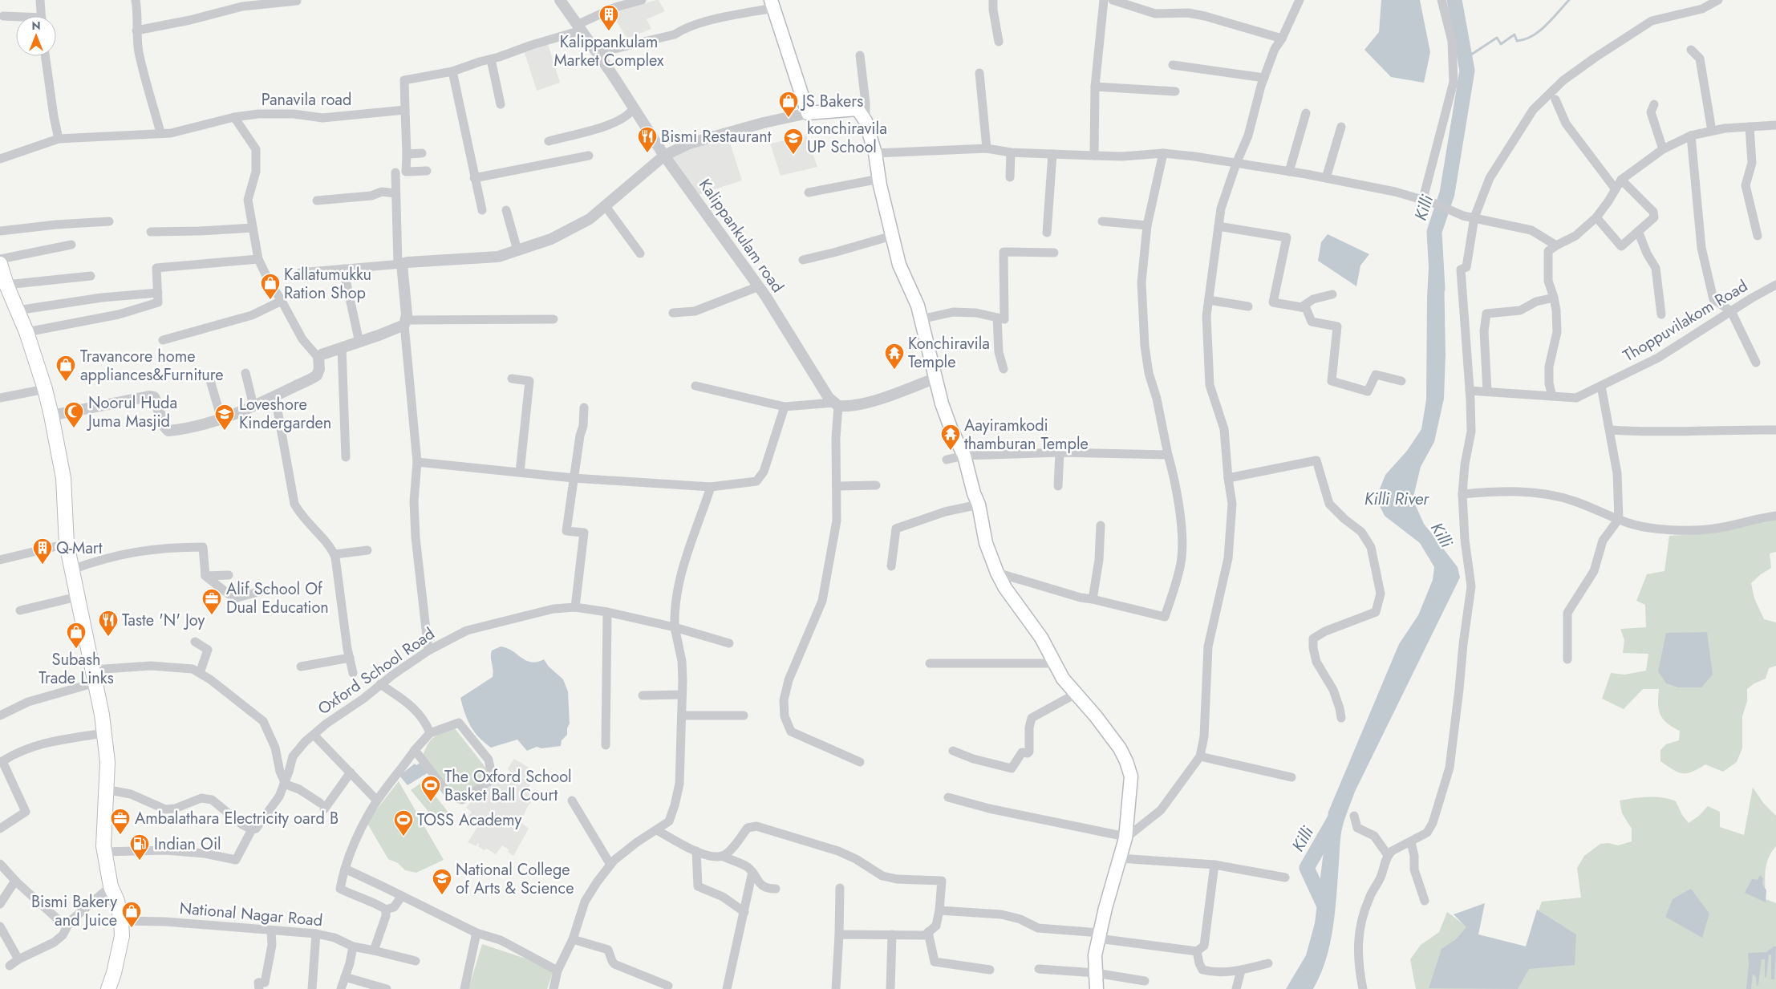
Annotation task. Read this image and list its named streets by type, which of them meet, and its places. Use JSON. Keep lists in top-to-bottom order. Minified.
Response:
{"streets":{"street":["Panavila road","Kalippankulam road","Thoppuvilakom Road","Oxford School Road","National Nagar Road"]},"water":["Killi","Killi River"],"places":{"building":["Kalippankulam Market Complex","Q-Mart"],"shop":["JS Bakers","Kallatumukku Ration Shop","Travancore home appliances&Furniture","Subash Trade Links","Bismi Bakery and Juice"],"restaurant":["Bismi Restaurant","Taste 'N' Joy"],"school or university":["konchiravila UP School","Loveshore Kindergarden","National College of Arts & Science"],"temple":["Konchiravila Temple","Aayiramkodi thamburan Temple"],"mosque":["Noorul Huda Juma Masjid"],"office":["Alif School Of Dual Education","Ambalathara Electricity oard B"],"sports":["The Oxford School Basket Ball Court","TOSS Academy"],"fuel station":["Indian Oil"]},"north":"top"}
